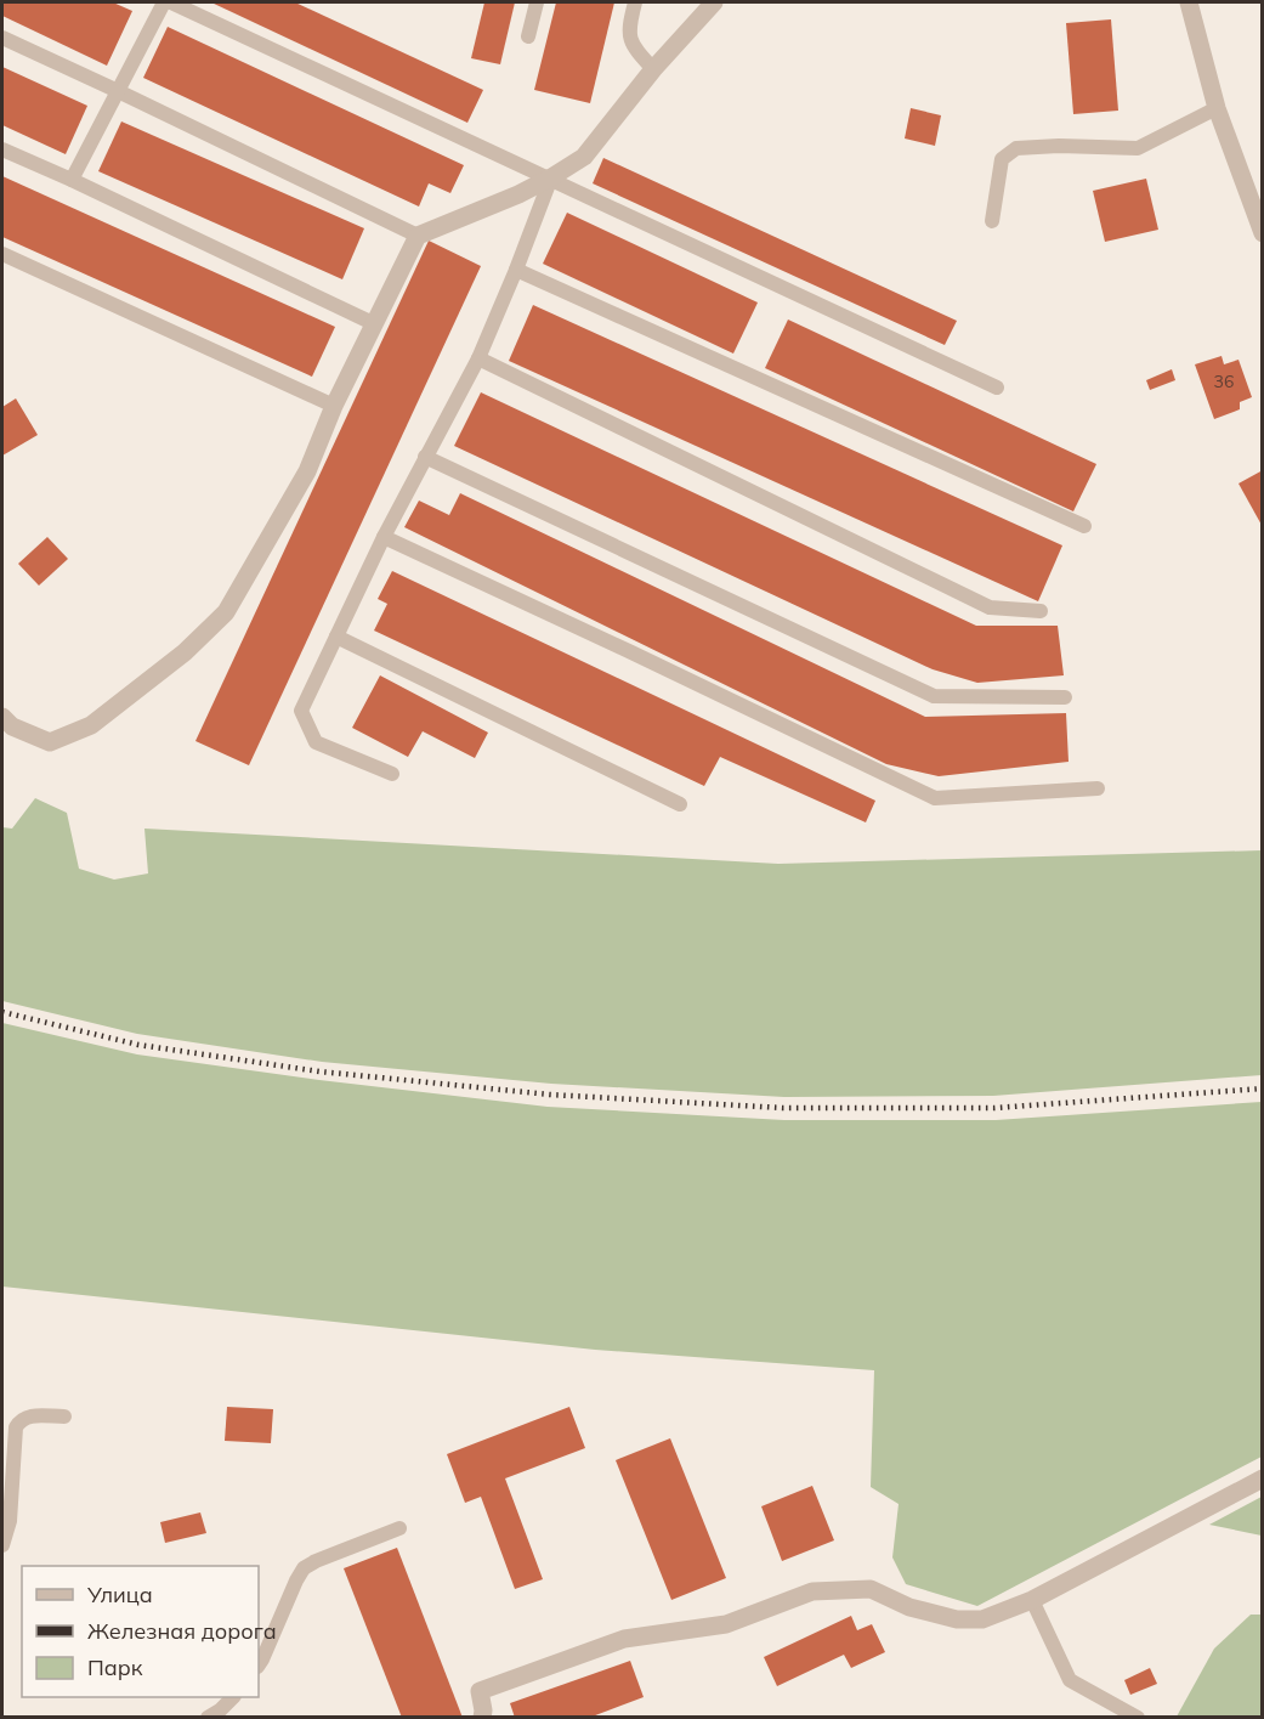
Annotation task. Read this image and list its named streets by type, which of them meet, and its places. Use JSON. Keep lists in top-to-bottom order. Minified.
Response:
{"house_numbers":["36"],"legend":["Улица","Железная дорога","Парк"]}
